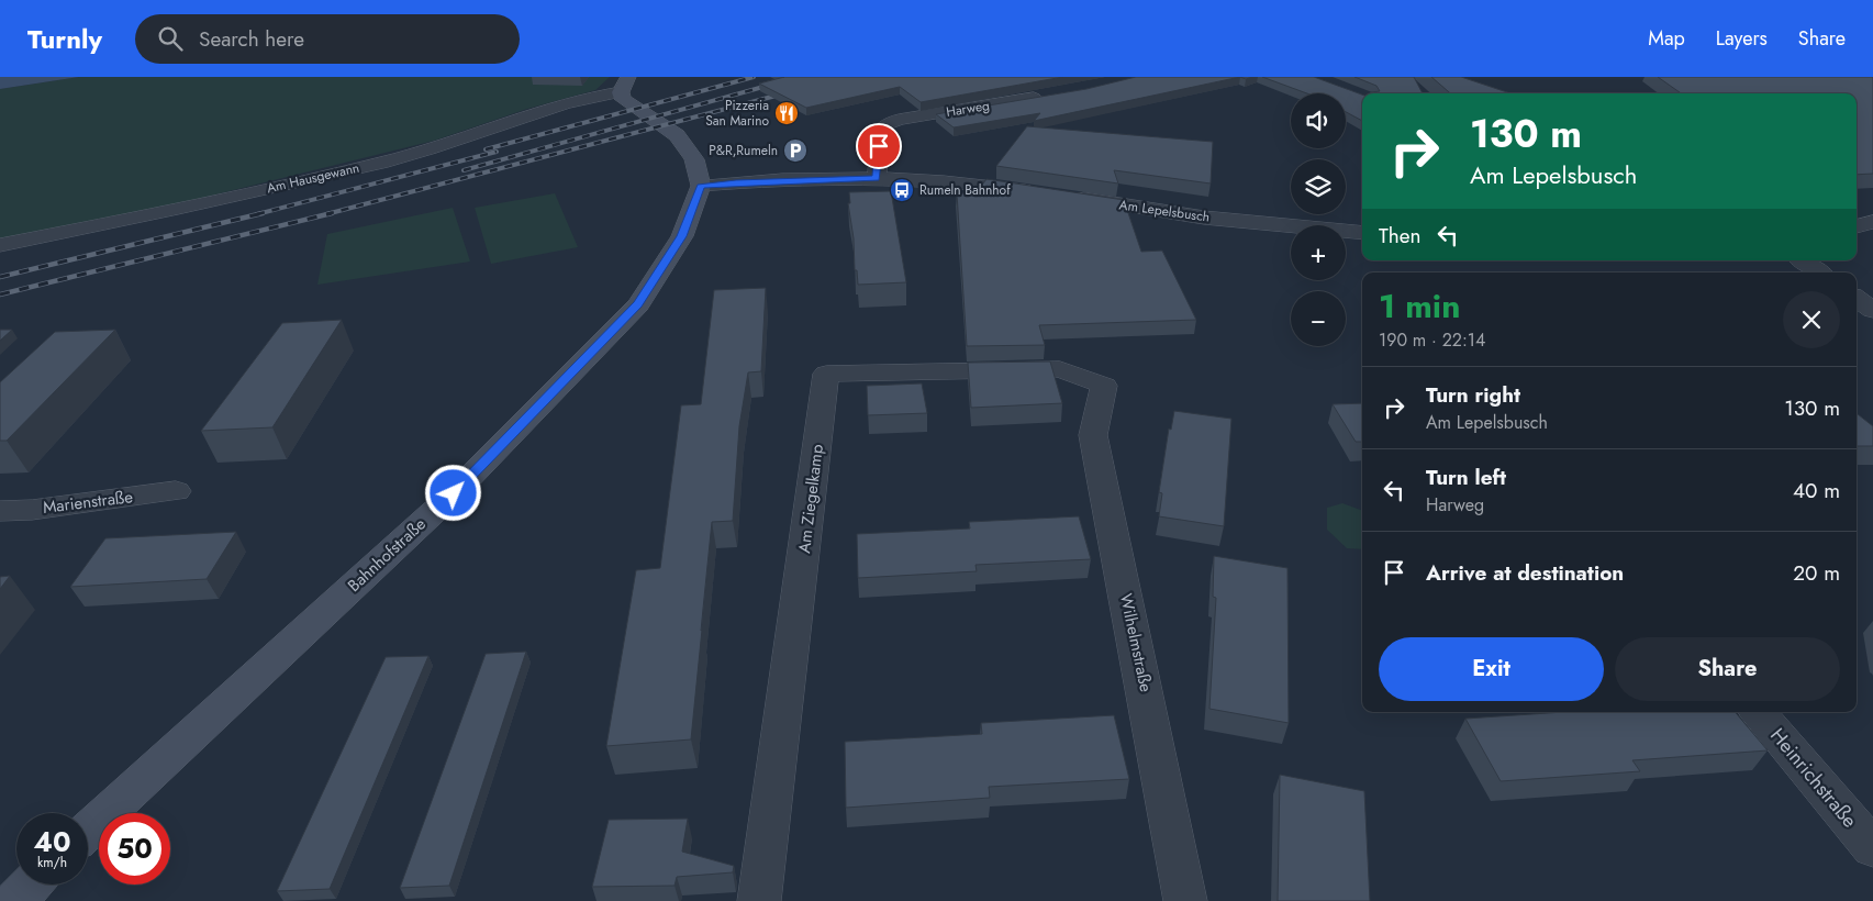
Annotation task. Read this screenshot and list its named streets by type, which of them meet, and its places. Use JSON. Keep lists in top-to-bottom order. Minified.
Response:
{"streets":{"main road":["Bahnhofstraße"],"street":["Harweg","Am Hausgewann","Am Lepelsbusch","Am Ziegelkamp","Marienstraße","Wilhelmstraße","Heinrichstraße"]},"crossings":[["Am Ziegelkamp","Wilhelmstraße"]],"places":{"restaurant":["Pizzeria San Marino"],"parking":["P&R,Rumeln"],"bus stop":["Rumeln Bahnhof"]},"page":{"header":"Turnly","search":"Search here","nav":["Map","Layers","Share"],"map_buttons":["+","−"],"turn":["130 m","Am Lepelsbusch"],"then":"Then","heading":["1 min","190 m · 22:14"],"list":[{"name":"Turn right","note":"Am Lepelsbusch","value":"130 m"},{"name":"Turn left","note":"Harweg","value":"40 m"},{"name":"Arrive at destination","value":"20 m"}],"buttons":["Exit","Share"],"speed":"40 km/h","limit":"50"}}
